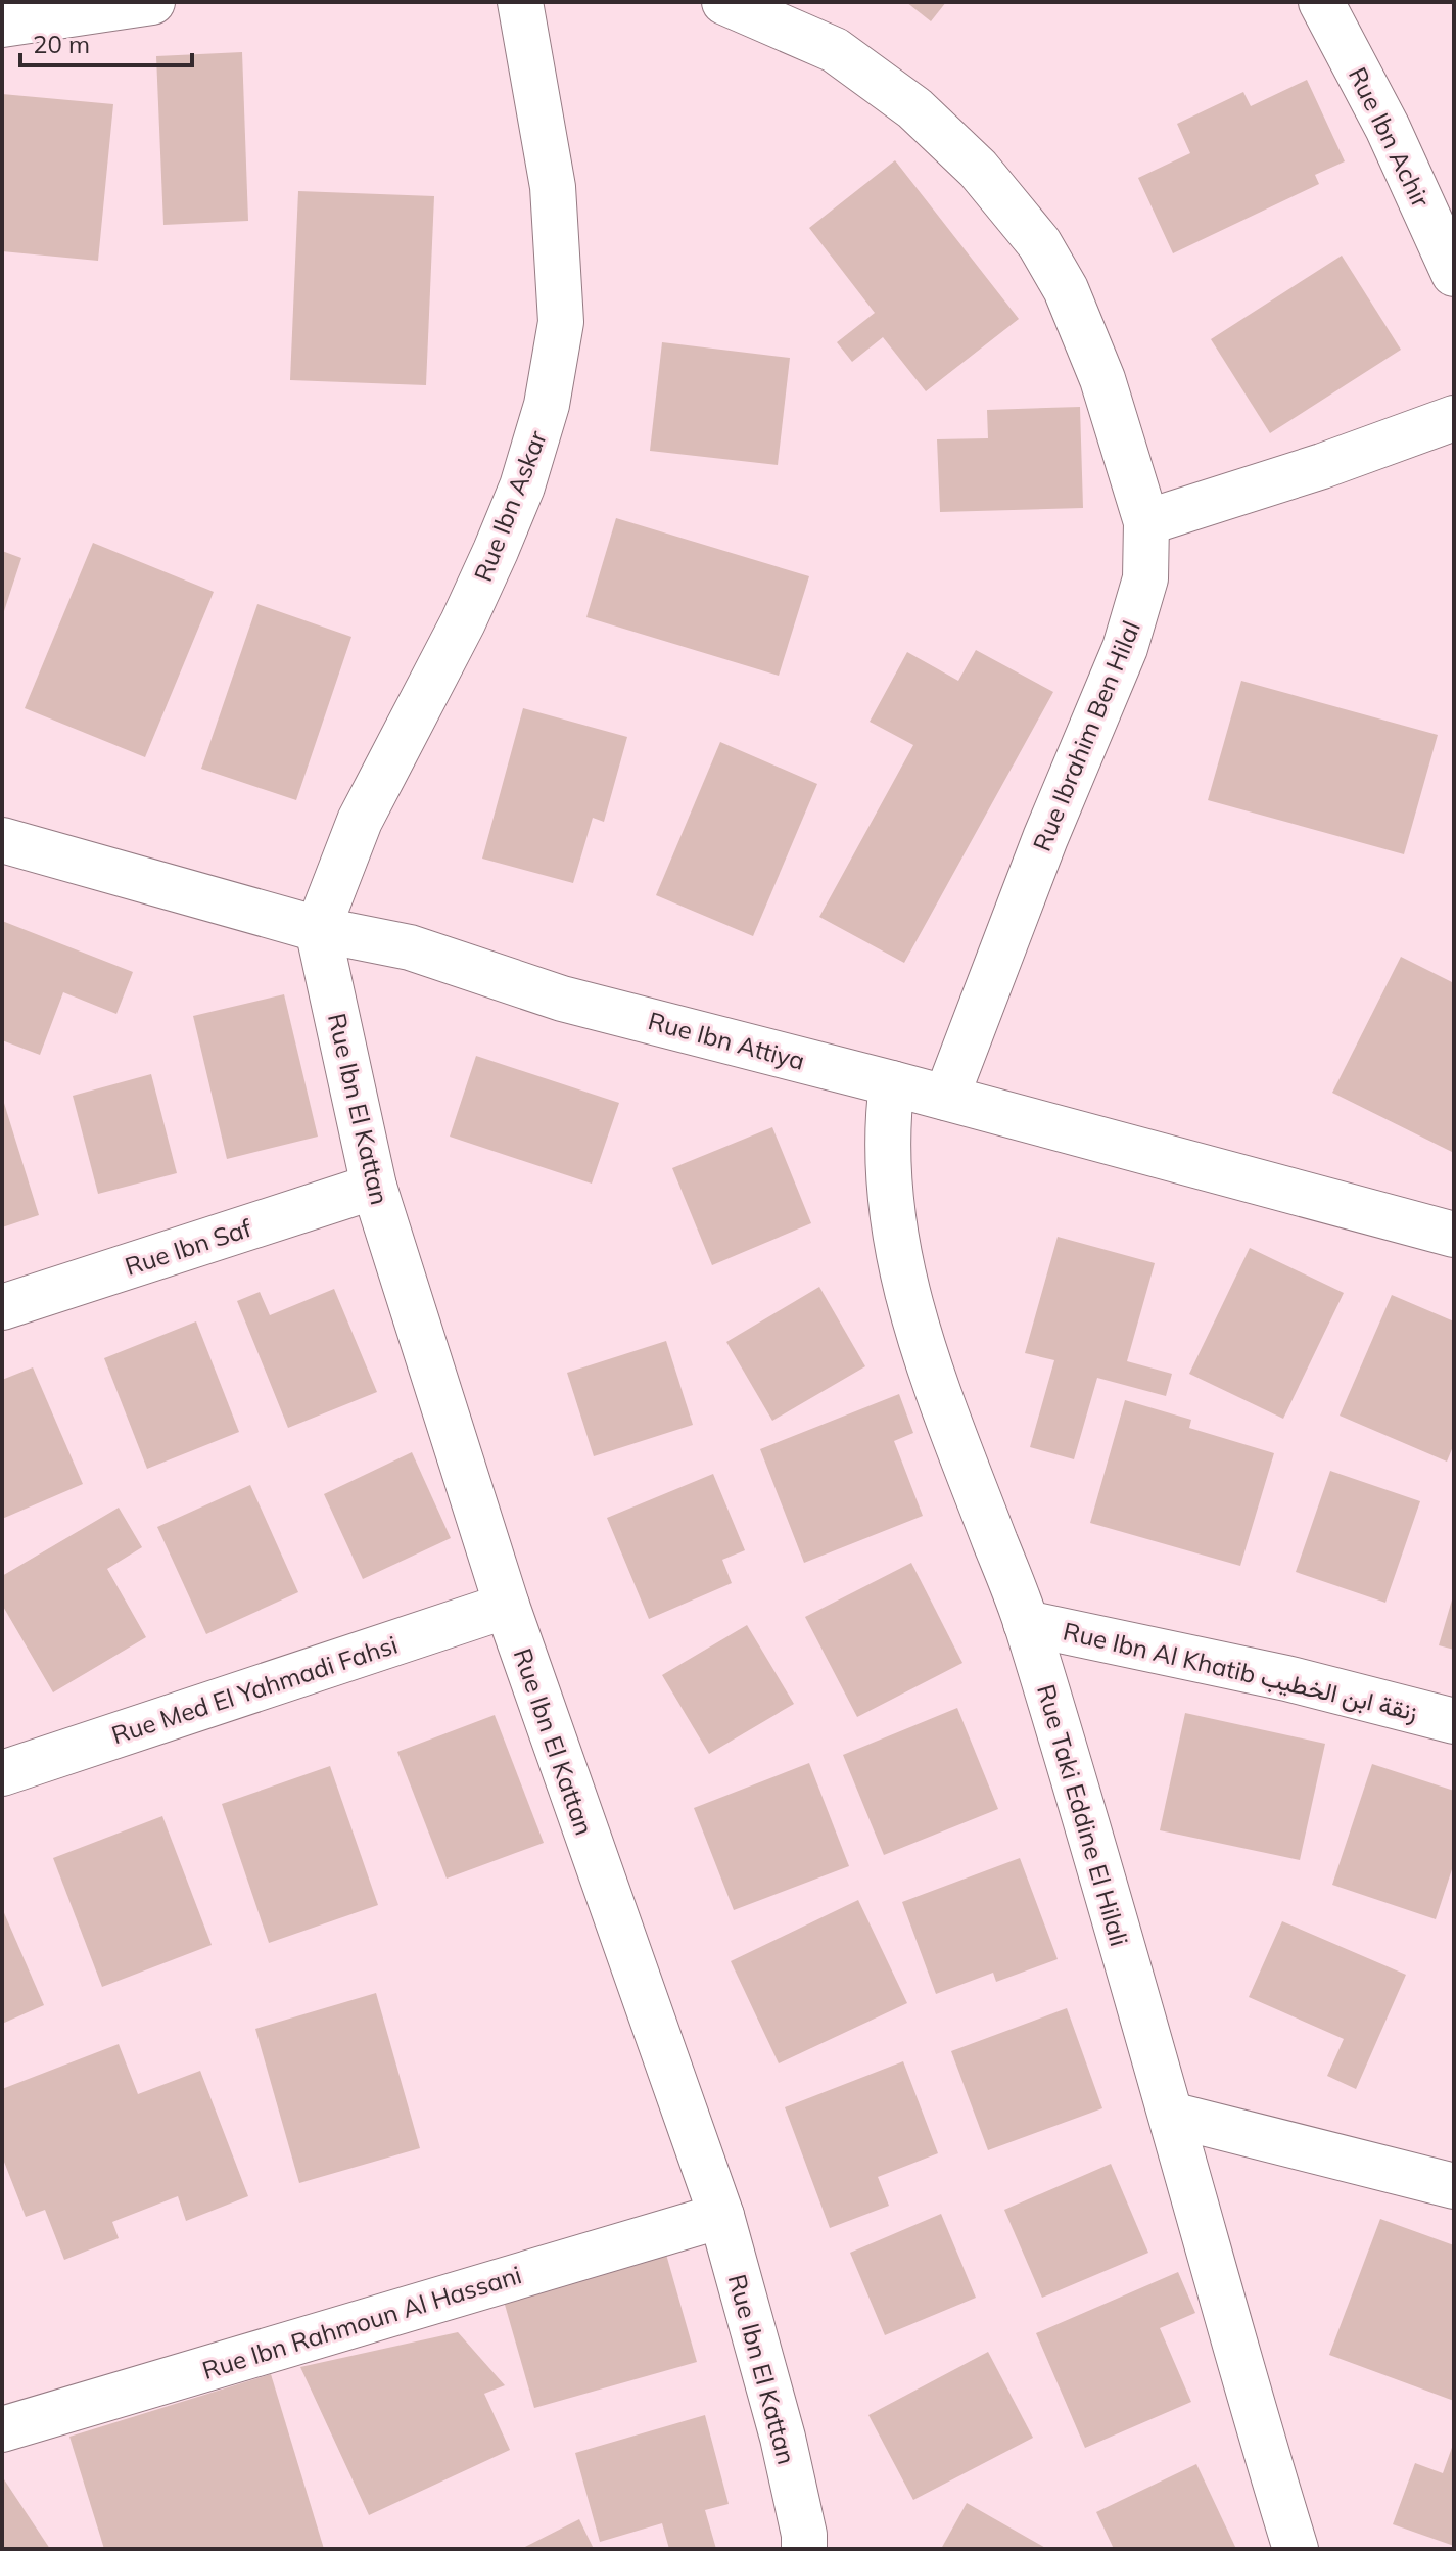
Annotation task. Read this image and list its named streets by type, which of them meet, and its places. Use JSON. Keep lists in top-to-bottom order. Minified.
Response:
{"streets":{"street":["Rue Ibn Achir","Rue Ibn Askar","Rue Ibrahim Ben Hilal","Rue Ibn Attiya","Rue Ibn El Kattan","Rue Ibn Saf","Rue Ibn Al Khatib زنقة ابن الخطيب","Rue Med El Yahmadi Fahsi","Rue Taki Eddine El Hilali","Rue Ibn Rahmoun Al Hassani"]},"crossings":[["Rue Ibn Askar","Rue Ibn Attiya"],["Rue Ibn Askar","Rue Ibn El Kattan"],["Rue Ibrahim Ben Hilal","Rue Ibn Attiya"],["Rue Ibn Attiya","Rue Ibn El Kattan"],["Rue Ibn Attiya","Rue Taki Eddine El Hilali"],["Rue Ibn El Kattan","Rue Ibn Saf"],["Rue Ibn El Kattan","Rue Med El Yahmadi Fahsi"],["Rue Ibn El Kattan","Rue Ibn Rahmoun Al Hassani"],["Rue Ibn Al Khatib زنقة ابن الخطيب","Rue Taki Eddine El Hilali"]],"scale_bar":"20 m"}
